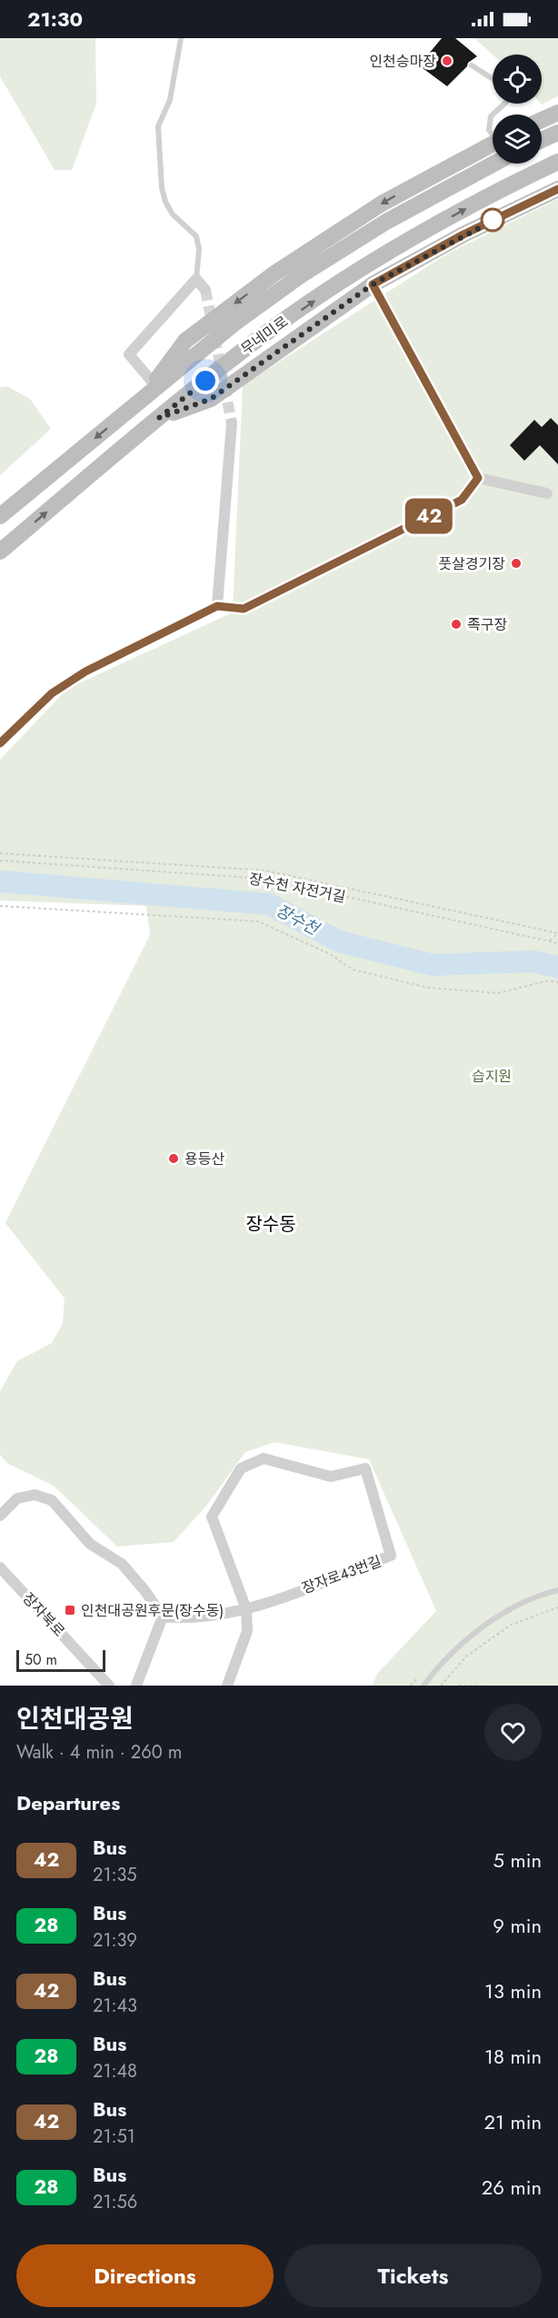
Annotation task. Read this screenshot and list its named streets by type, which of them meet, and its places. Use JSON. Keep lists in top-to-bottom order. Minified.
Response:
{"streets":{"main road":["무네미로"],"street":["장자로43번길","장자북로"],"path":["장수천 자전거길"]},"districts":["장수동"],"water":["장수천"],"parks":["습지원"],"places":{"other":["인천승마장","풋살경기장","족구장","용등산"],"transit":["인천대공원후문(장수동)"]},"lines":["bus line 42"],"scale_bar":"50 m","page":{"status":"21:30","on_map":"42","scale":"50 m","heading":[["인천대공원","Walk · 4 min · 260 m"],"Departures"],"list":[{"mark":"42","name":"Bus","note":"21:35","value":"5 min"},{"mark":"28","name":"Bus","note":"21:39","value":"9 min"},{"mark":"42","name":"Bus","note":"21:43","value":"13 min"},{"mark":"28","name":"Bus","note":"21:48","value":"18 min"},{"mark":"42","name":"Bus","note":"21:51","value":"21 min"},{"mark":"28","name":"Bus","note":"21:56","value":"26 min"}],"buttons":["Directions","Tickets"]}}
